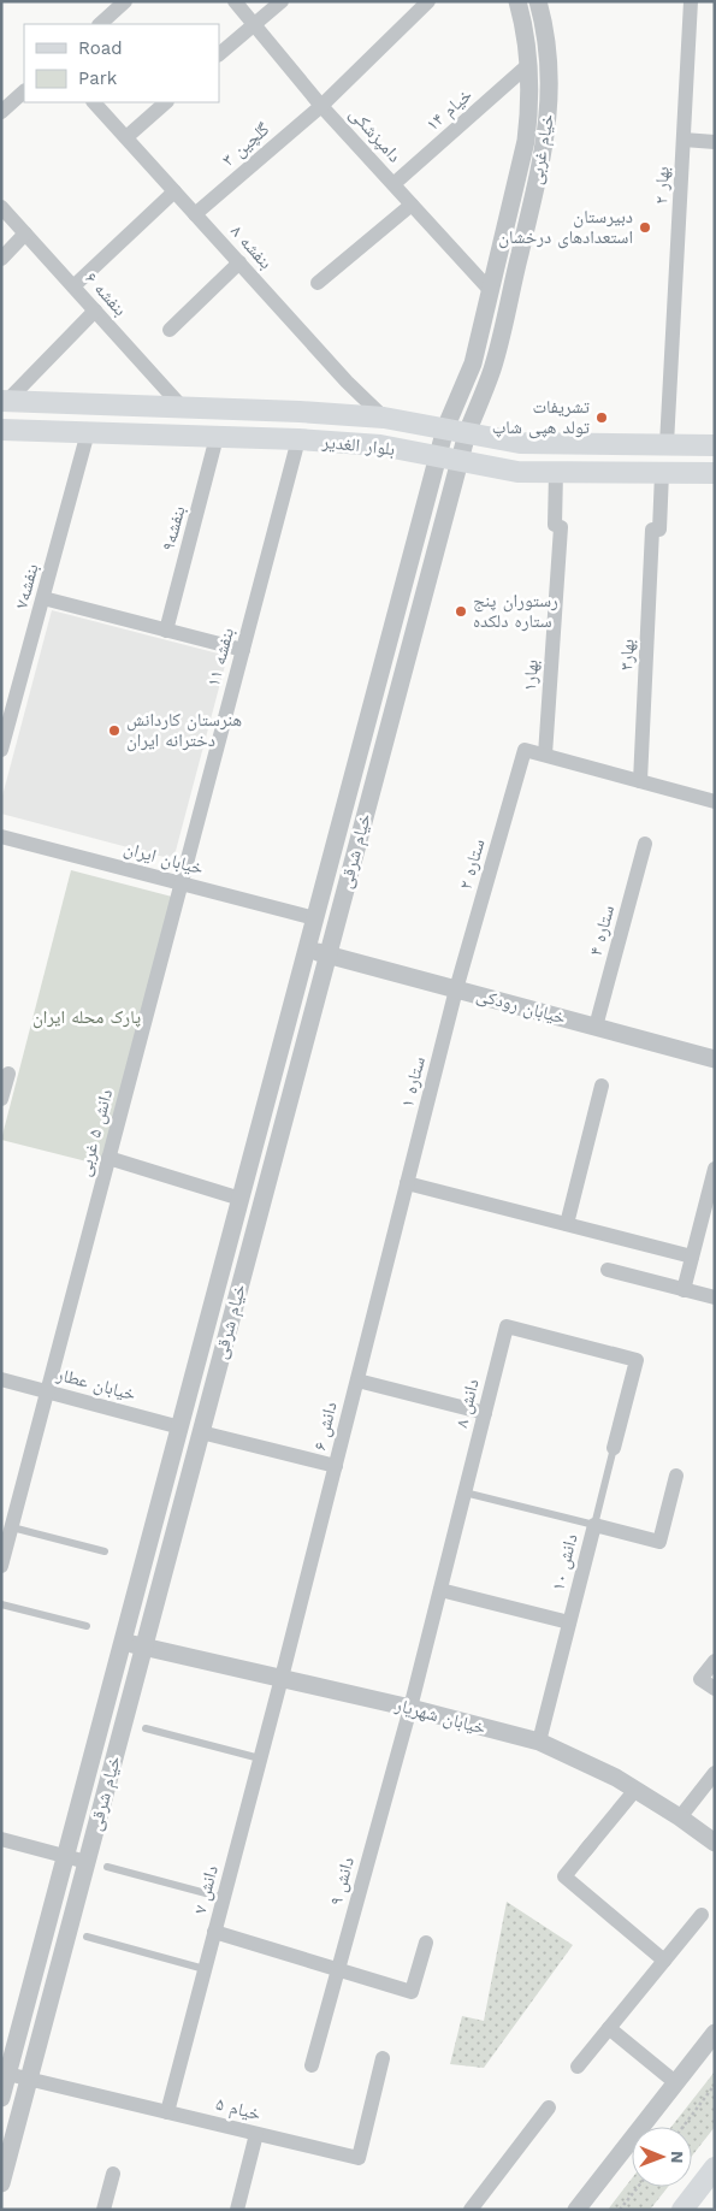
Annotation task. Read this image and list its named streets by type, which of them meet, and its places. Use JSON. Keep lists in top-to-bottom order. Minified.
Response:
{"streets":{"main road":["بلوار الغدیر"],"street":["خیام ۱۴","دامپزشکی","گلچین ۳","خیام غربی","بهار ۲","بنفشه ۸","بنفشه ۶","بنفشه۹","بنفشه۷","بهار۳","بنفشه ۱۱","بهار۱","خیام شرقی","خیابان ایران","ستاره ۲","ستاره ۴","خیابان رودکی","ستاره ۱","دانش ۵ غربی","خیابان عطار","دانش ۸","دانش ۶","دانش ۱۰","خیابان شهریار","دانش ۹","دانش ۷","خیام ۵"]},"crossings":[["خیام ۱۴","دامپزشکی"],["خیام ۱۴","خیام غربی"],["دامپزشکی","گلچین ۳"],["دامپزشکی","خیام غربی"],["گلچین ۳","بنفشه ۸"],["خیام غربی","بلوار الغدیر"],["خیام غربی","خیام شرقی"],["بهار ۲","بلوار الغدیر"],["بنفشه ۸","بلوار الغدیر"],["بنفشه ۶","بلوار الغدیر"],["بلوار الغدیر","بنفشه۹"],["بلوار الغدیر","بنفشه۷"],["بلوار الغدیر","بهار۳"],["بلوار الغدیر","بنفشه ۱۱"],["بلوار الغدیر","بهار۱"],["بلوار الغدیر","خیام شرقی"],["بنفشه ۱۱","خیابان ایران"],["بنفشه ۱۱","دانش ۵ غربی"],["بهار۱","ستاره ۲"],["خیام شرقی","خیابان ایران"],["خیام شرقی","خیابان رودکی"],["خیام شرقی","خیابان عطار"],["خیام شرقی","خیابان شهریار"],["خیام شرقی","خیام ۵"],["خیابان ایران","دانش ۵ غربی"],["ستاره ۲","خیابان رودکی"],["ستاره ۲","ستاره ۱"],["ستاره ۴","خیابان رودکی"],["خیابان رودکی","ستاره ۱"],["ستاره ۱","دانش ۶"],["دانش ۵ غربی","خیابان عطار"],["دانش ۸","خیابان شهریار"],["دانش ۸","دانش ۹"],["دانش ۶","خیابان شهریار"],["دانش ۶","دانش ۷"],["دانش ۱۰","خیابان شهریار"],["خیابان شهریار","دانش ۹"],["خیابان شهریار","دانش ۷"],["دانش ۷","خیام ۵"]],"parks":["پارک محله ایران"],"places":["دبیرستان استعدادهای درخشان","تشریفات تولد هپی شاپ","رستوران پنج ستاره دلکده","هنرستان کاردانش دخترانه ایران"],"legend":["Road","Park"],"north":"right"}
